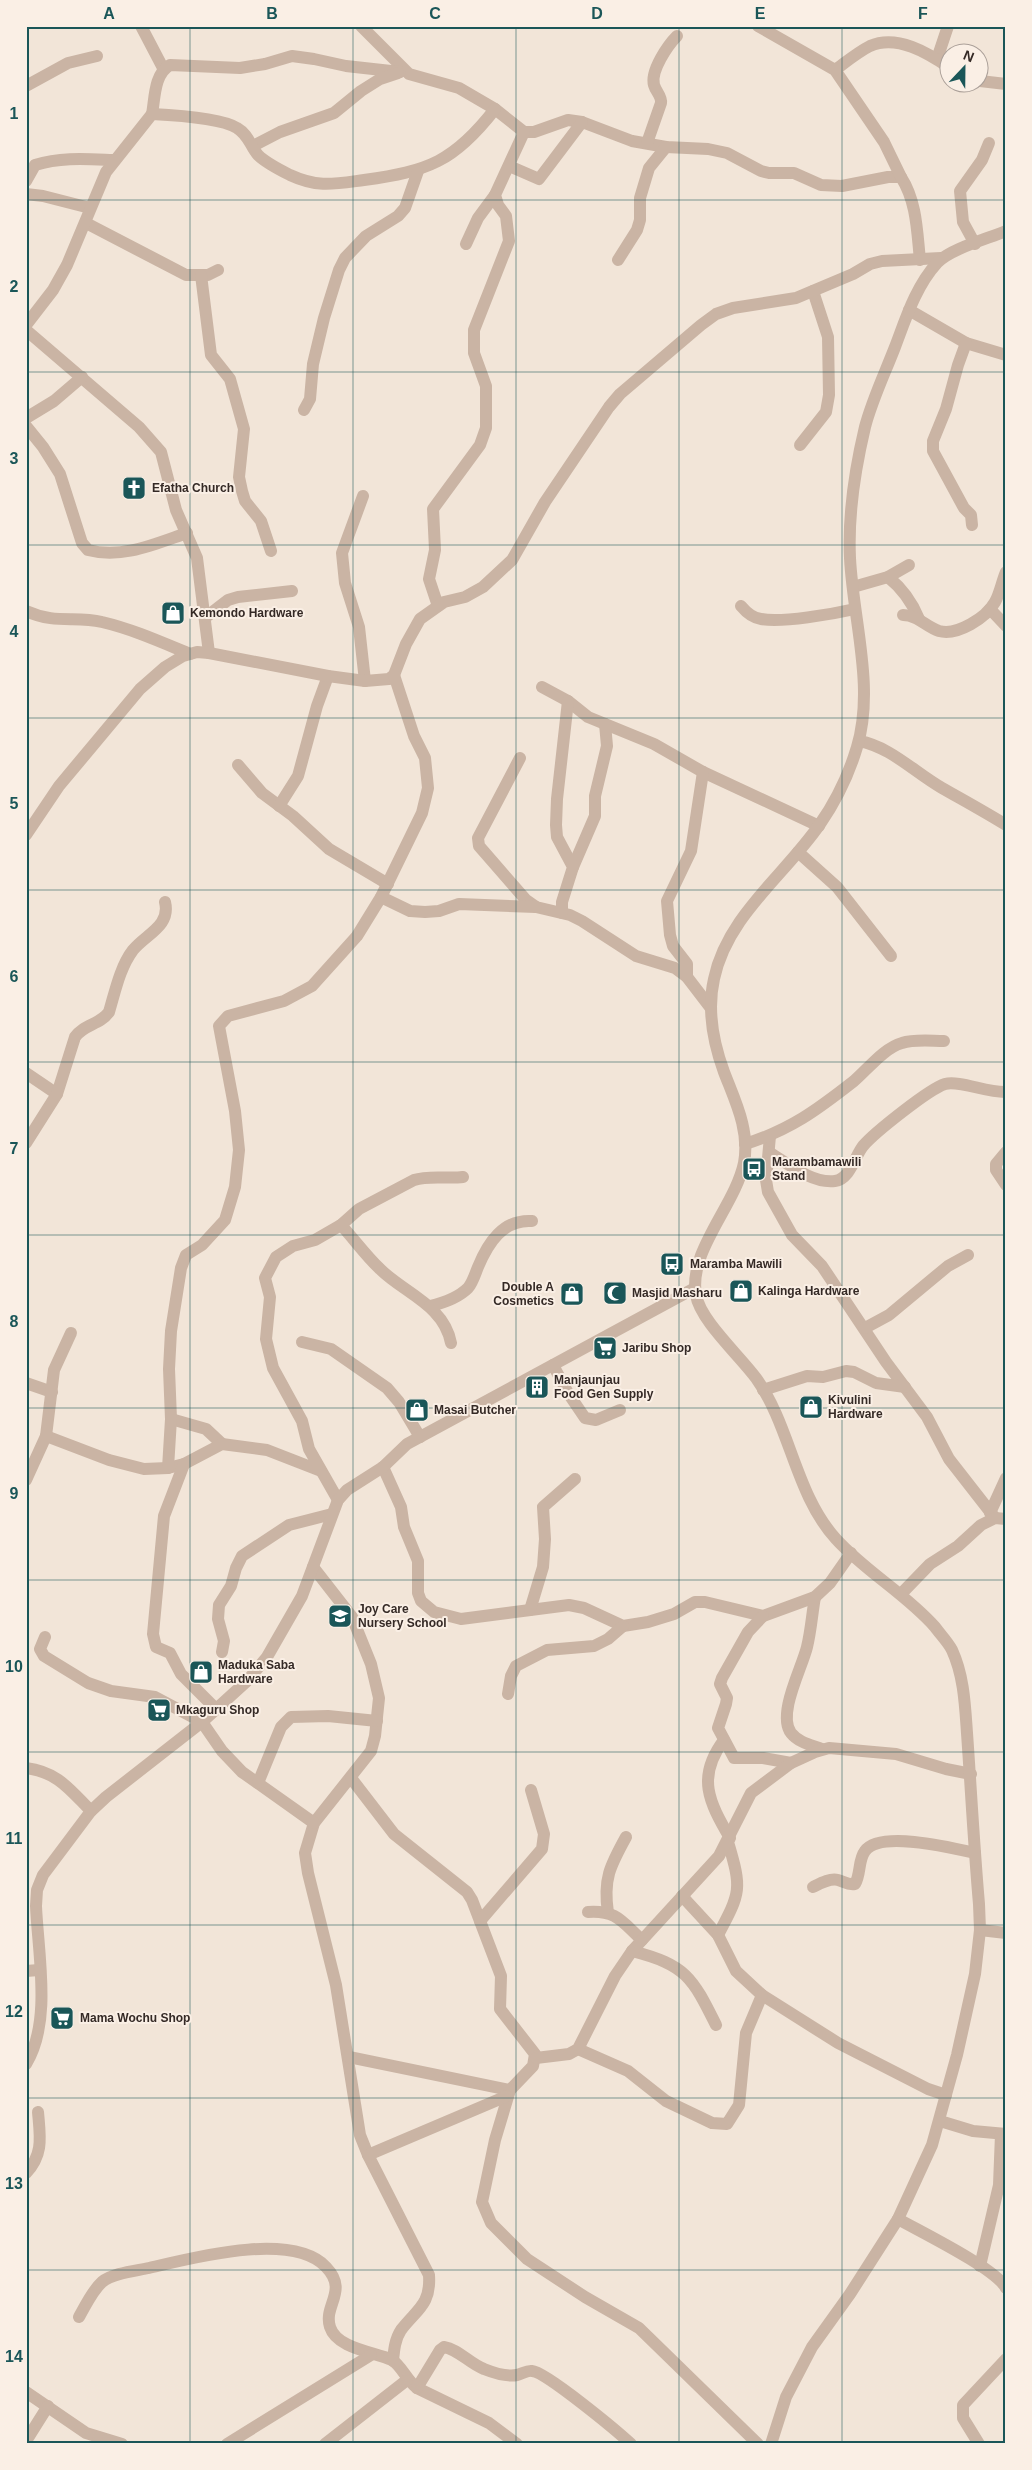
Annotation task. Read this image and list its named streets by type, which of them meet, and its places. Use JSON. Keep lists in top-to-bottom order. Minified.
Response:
{"places":{"church":["Efatha Church"],"shop":["Kemondo Hardware","Kalinga Hardware","Double A Cosmetics","Kivulini Hardware","Masai Butcher","Maduka Saba Hardware"],"bus stop":["Marambamawili Stand","Maramba Mawili"],"mosque":["Masjid Masharu"],"supermarket":["Jaribu Shop","Mkaguru Shop","Mama Wochu Shop"],"building":["Manjaunjau Food Gen Supply"],"school or university":["Joy Care Nursery School"]},"north":"top","grid":{"columns":["A","B","C","D","E","F"],"rows":["1","2","3","4","5","6","7","8","9","10","11","12","13","14"]}}
